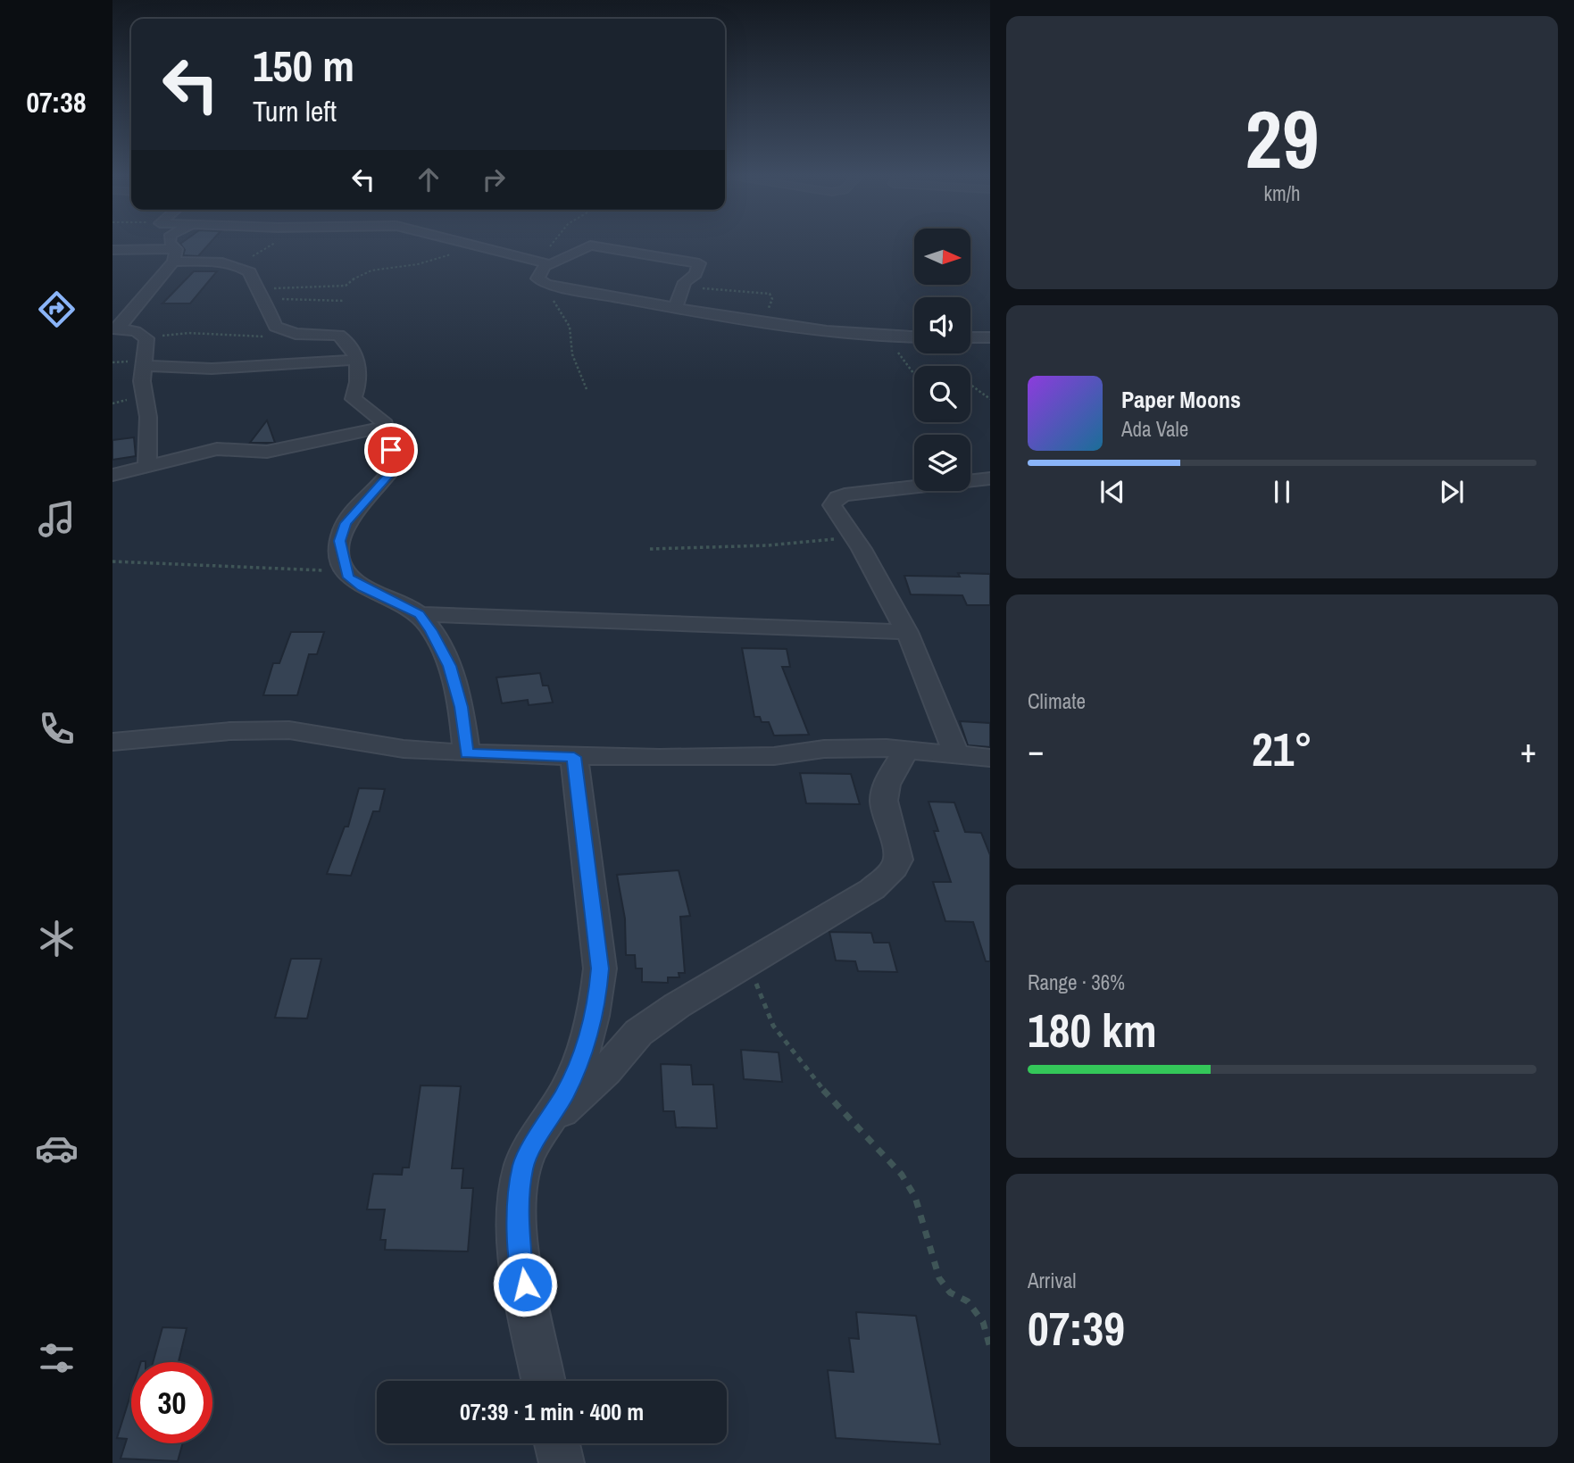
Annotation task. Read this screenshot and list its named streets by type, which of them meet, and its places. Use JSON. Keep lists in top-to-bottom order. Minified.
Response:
{"north":"right","page":{"tabs":"07:38","tile":[["29","km/h"],"Climate",["Range · 36%","180 km"],["Arrival","07:39"]],"turn":["150 m","Turn left"],"song":["Paper Moons","Ada Vale"],"heat":["−","21°","+"],"limit":"30","trip":"07:39 · 1 min · 400 m"}}
